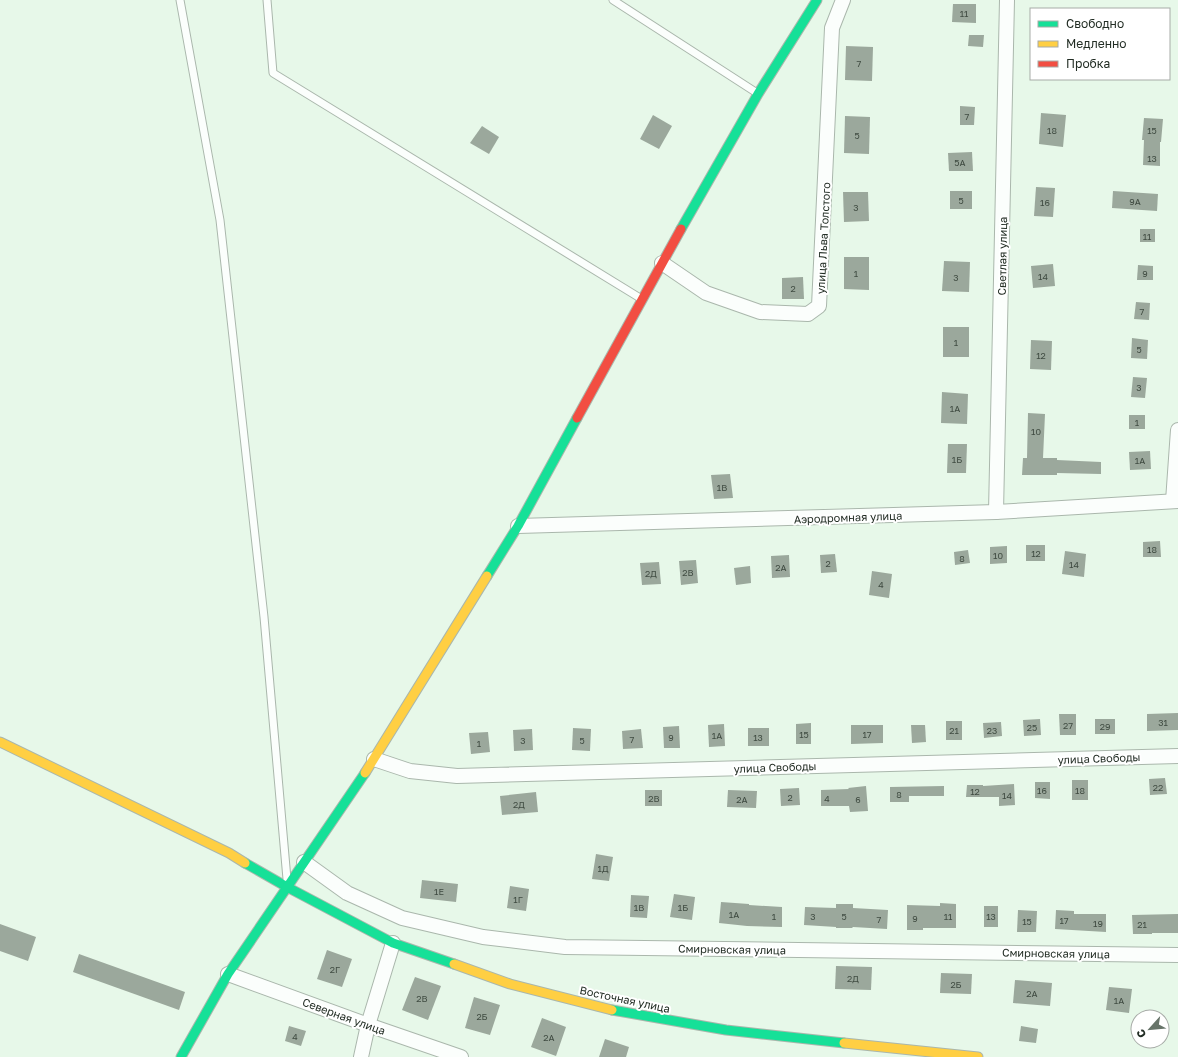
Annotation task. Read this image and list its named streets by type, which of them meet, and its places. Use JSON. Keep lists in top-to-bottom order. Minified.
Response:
{"streets":{"street":["улица Льва Толстого","Светлая улица","Аэродромная улица","улица Свободы","Смирновская улица","Восточная улица","Северная улица"]},"crossings":[["Светлая улица","Аэродромная улица"]],"house_numbers":["11","7","7","18","15","5","13","5А","5","9А","16","3","11","1","9","14","3","2","7","1","5","12","3","1А","1","10","1Б","1А","1В","18","12","10","8","2","14","2А","2В","2Д","4","31","27","29","25","21","23","15","17","1А","9","13","7","3","5","1","22","16","18","12","8","14","2","2В","4","2А","6","2Д","1Д","1Е","1Г","1В","1Б","1А","1","3","5","11","13","9","7","17","15","19","21","2Г","2Д","2Б","2А","2В","1А","2Б","4","2А"],"legend":["Свободно","Медленно","Пробка"],"north":"bottom left"}
